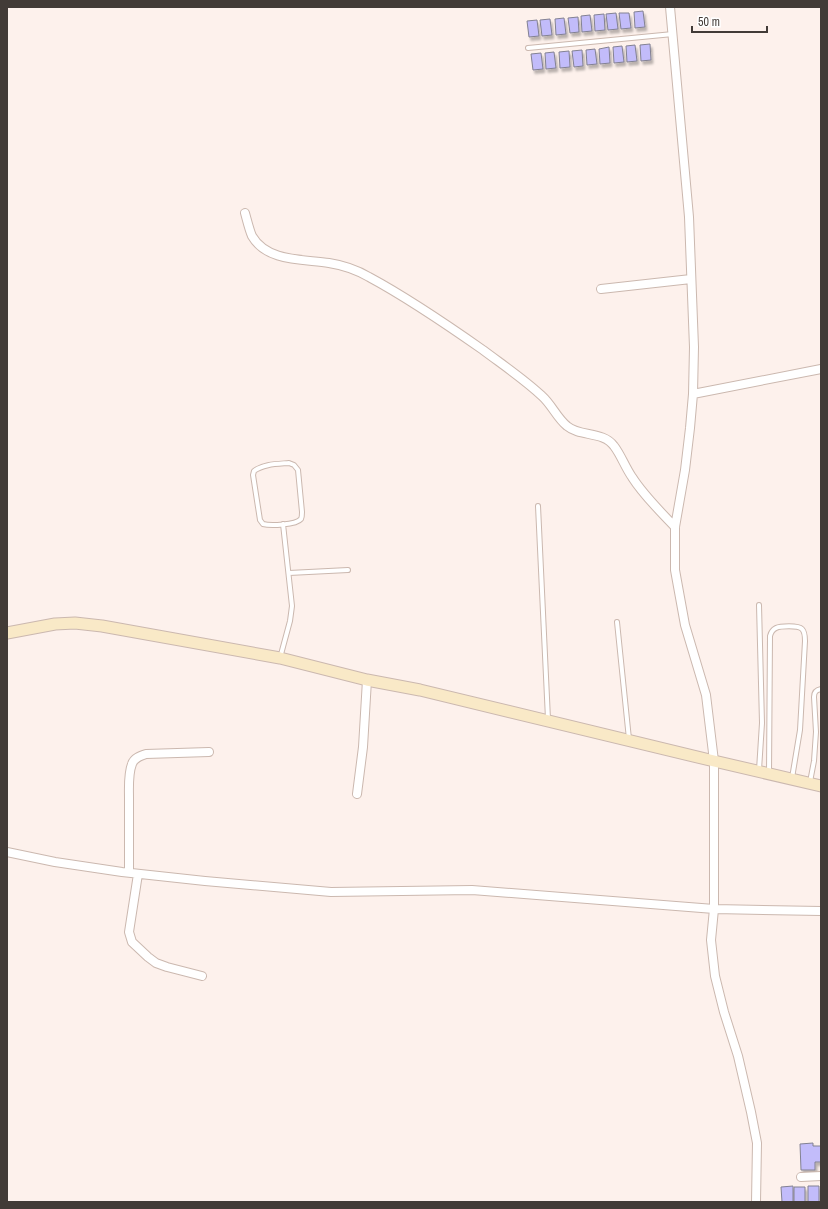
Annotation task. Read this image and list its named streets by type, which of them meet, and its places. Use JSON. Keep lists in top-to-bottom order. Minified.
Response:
{"scale_bar":"50 m"}
